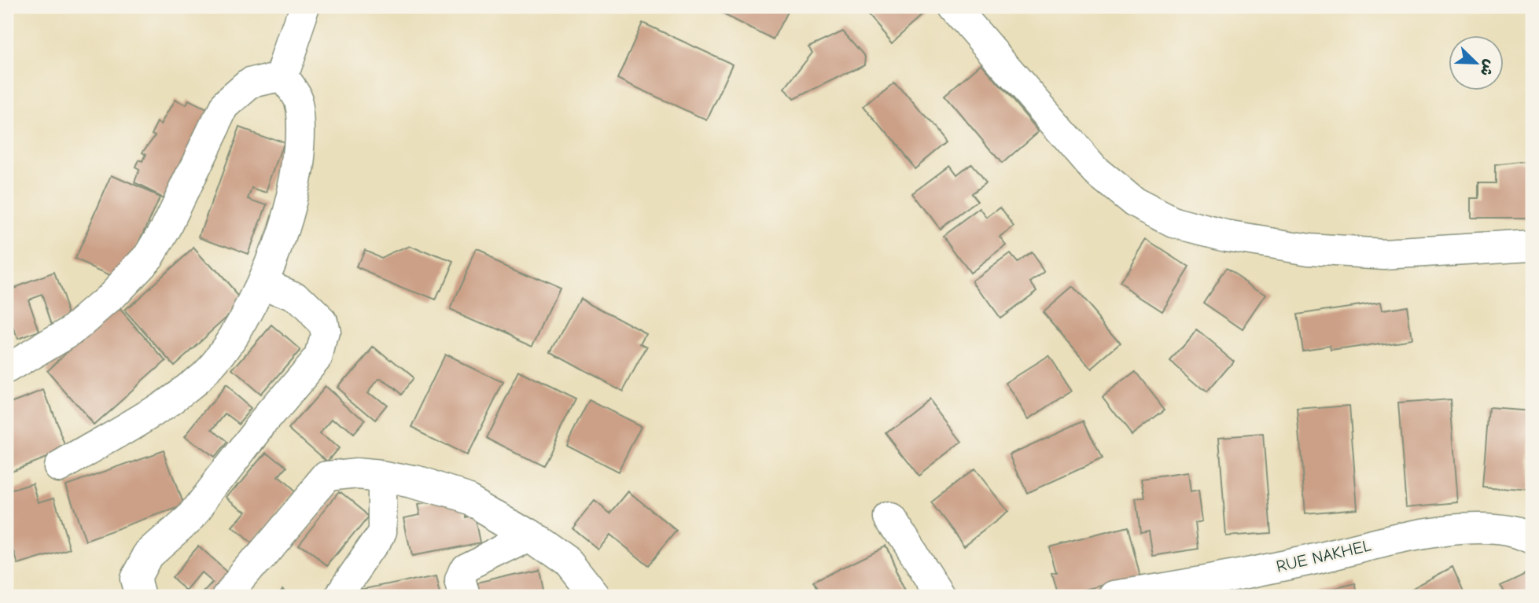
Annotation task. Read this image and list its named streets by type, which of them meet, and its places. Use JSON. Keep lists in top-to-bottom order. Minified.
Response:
{"streets":{"street":["RUE NAKHEL"]},"north":"bottom right"}
